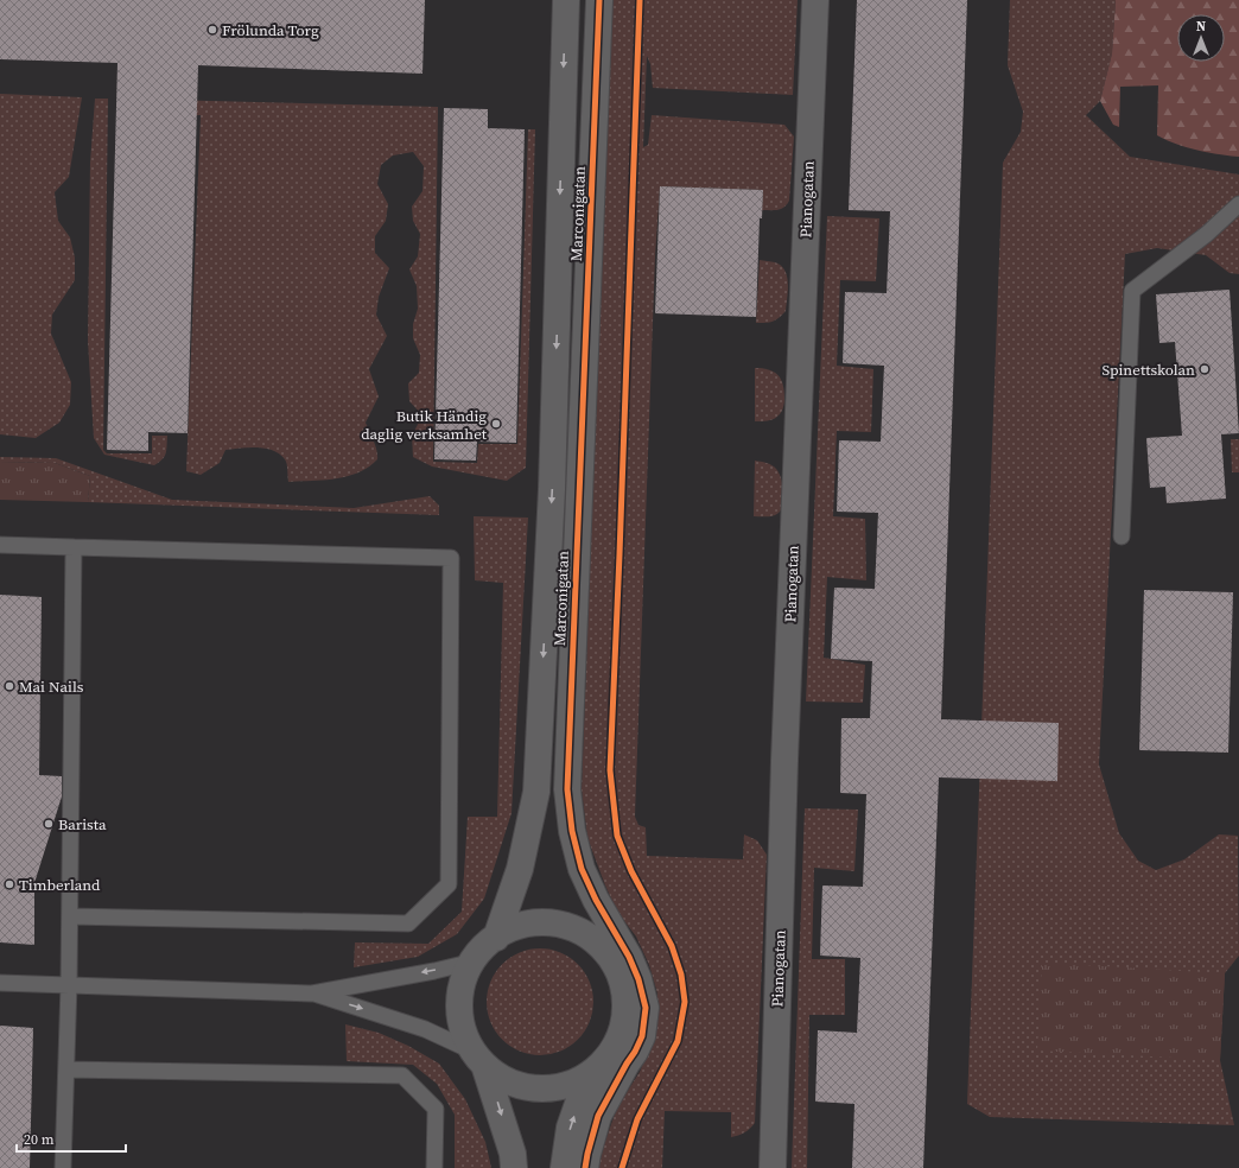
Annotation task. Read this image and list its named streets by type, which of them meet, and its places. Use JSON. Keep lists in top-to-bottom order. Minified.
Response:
{"streets":{"street":["Pianogatan","Marconigatan"]},"places":["Frölunda Torg","Spinettskolan","Butik Händig daglig verksamhet","Mai Nails","Barista","Timberland"],"scale_bar":"20 m","north":"top"}
